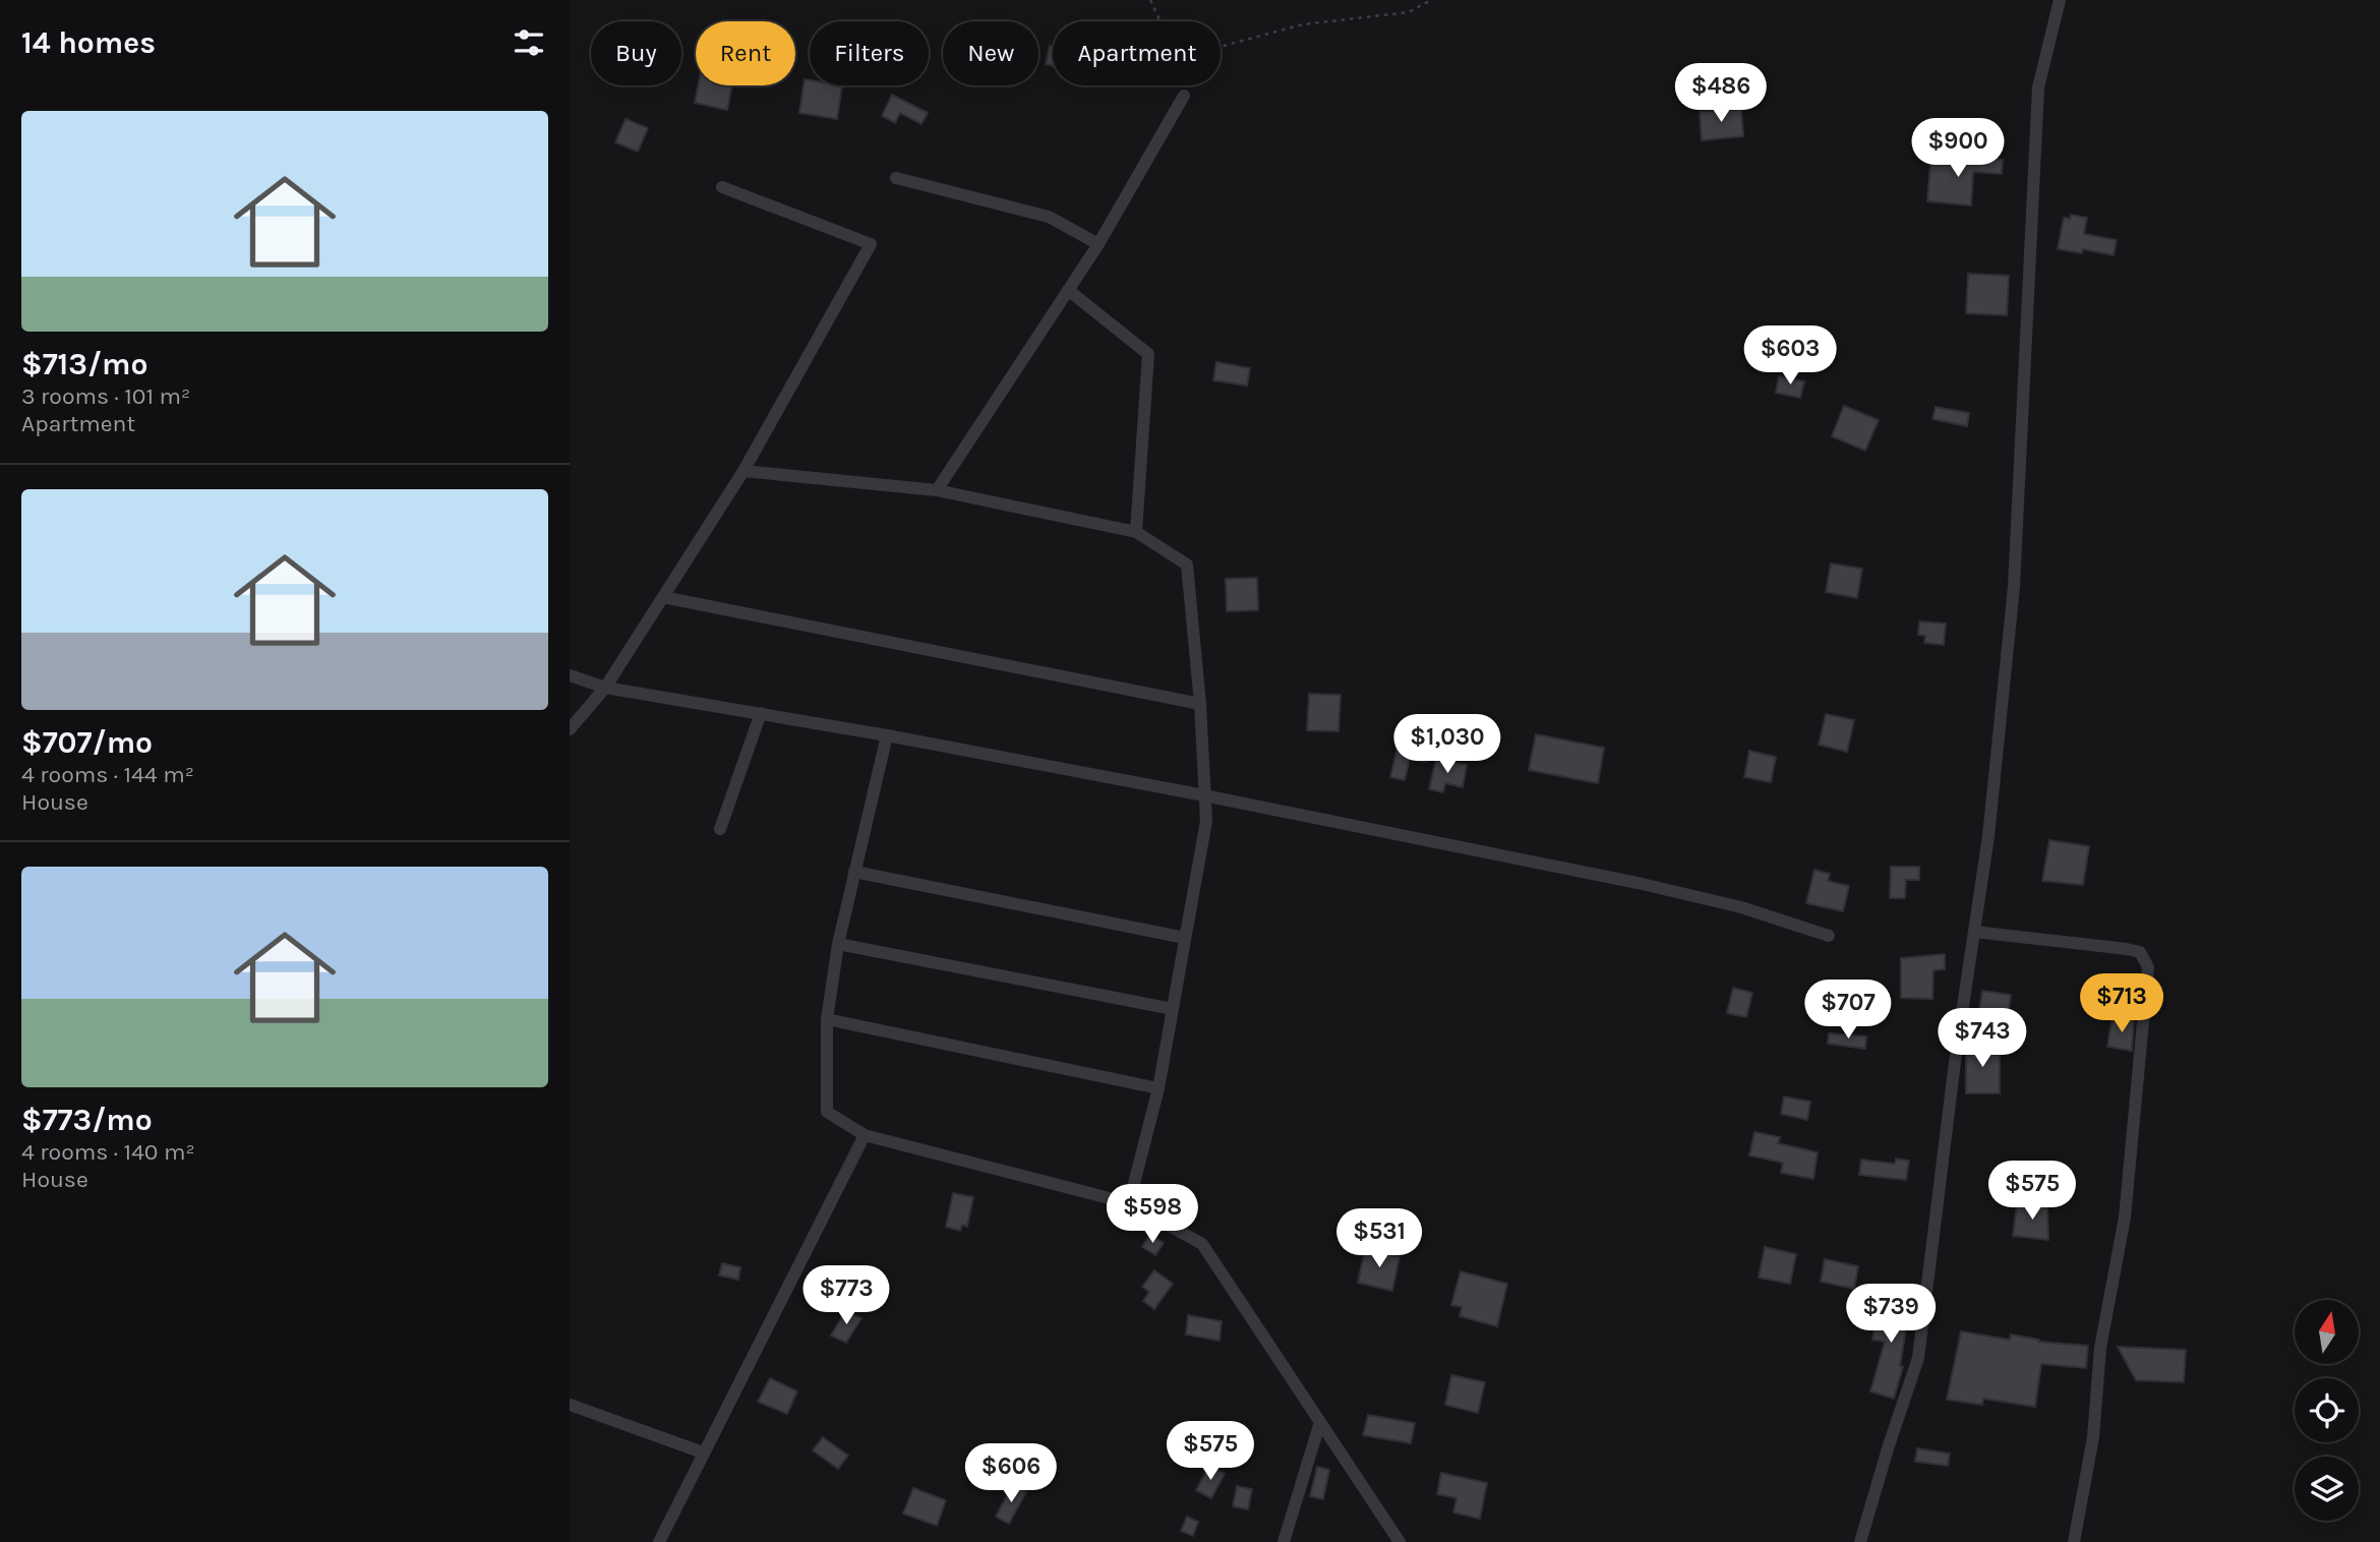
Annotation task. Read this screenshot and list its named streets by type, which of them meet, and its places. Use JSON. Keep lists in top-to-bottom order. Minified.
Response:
{"north":"top","page":{"heading":"14 homes","chip":["Buy","Rent","Filters","New","Apartment"],"price":["$486","$900","$603","$1,030","$713","$707","$743","$575","$598","$531","$773","$739","$575","$606"],"list":[{"name":"$713/mo","note":"3 rooms · 101 m² · Apartment"},{"name":"$707/mo","note":"4 rooms · 144 m² · House"},{"name":"$773/mo","note":"4 rooms · 140 m² · House"}]}}
